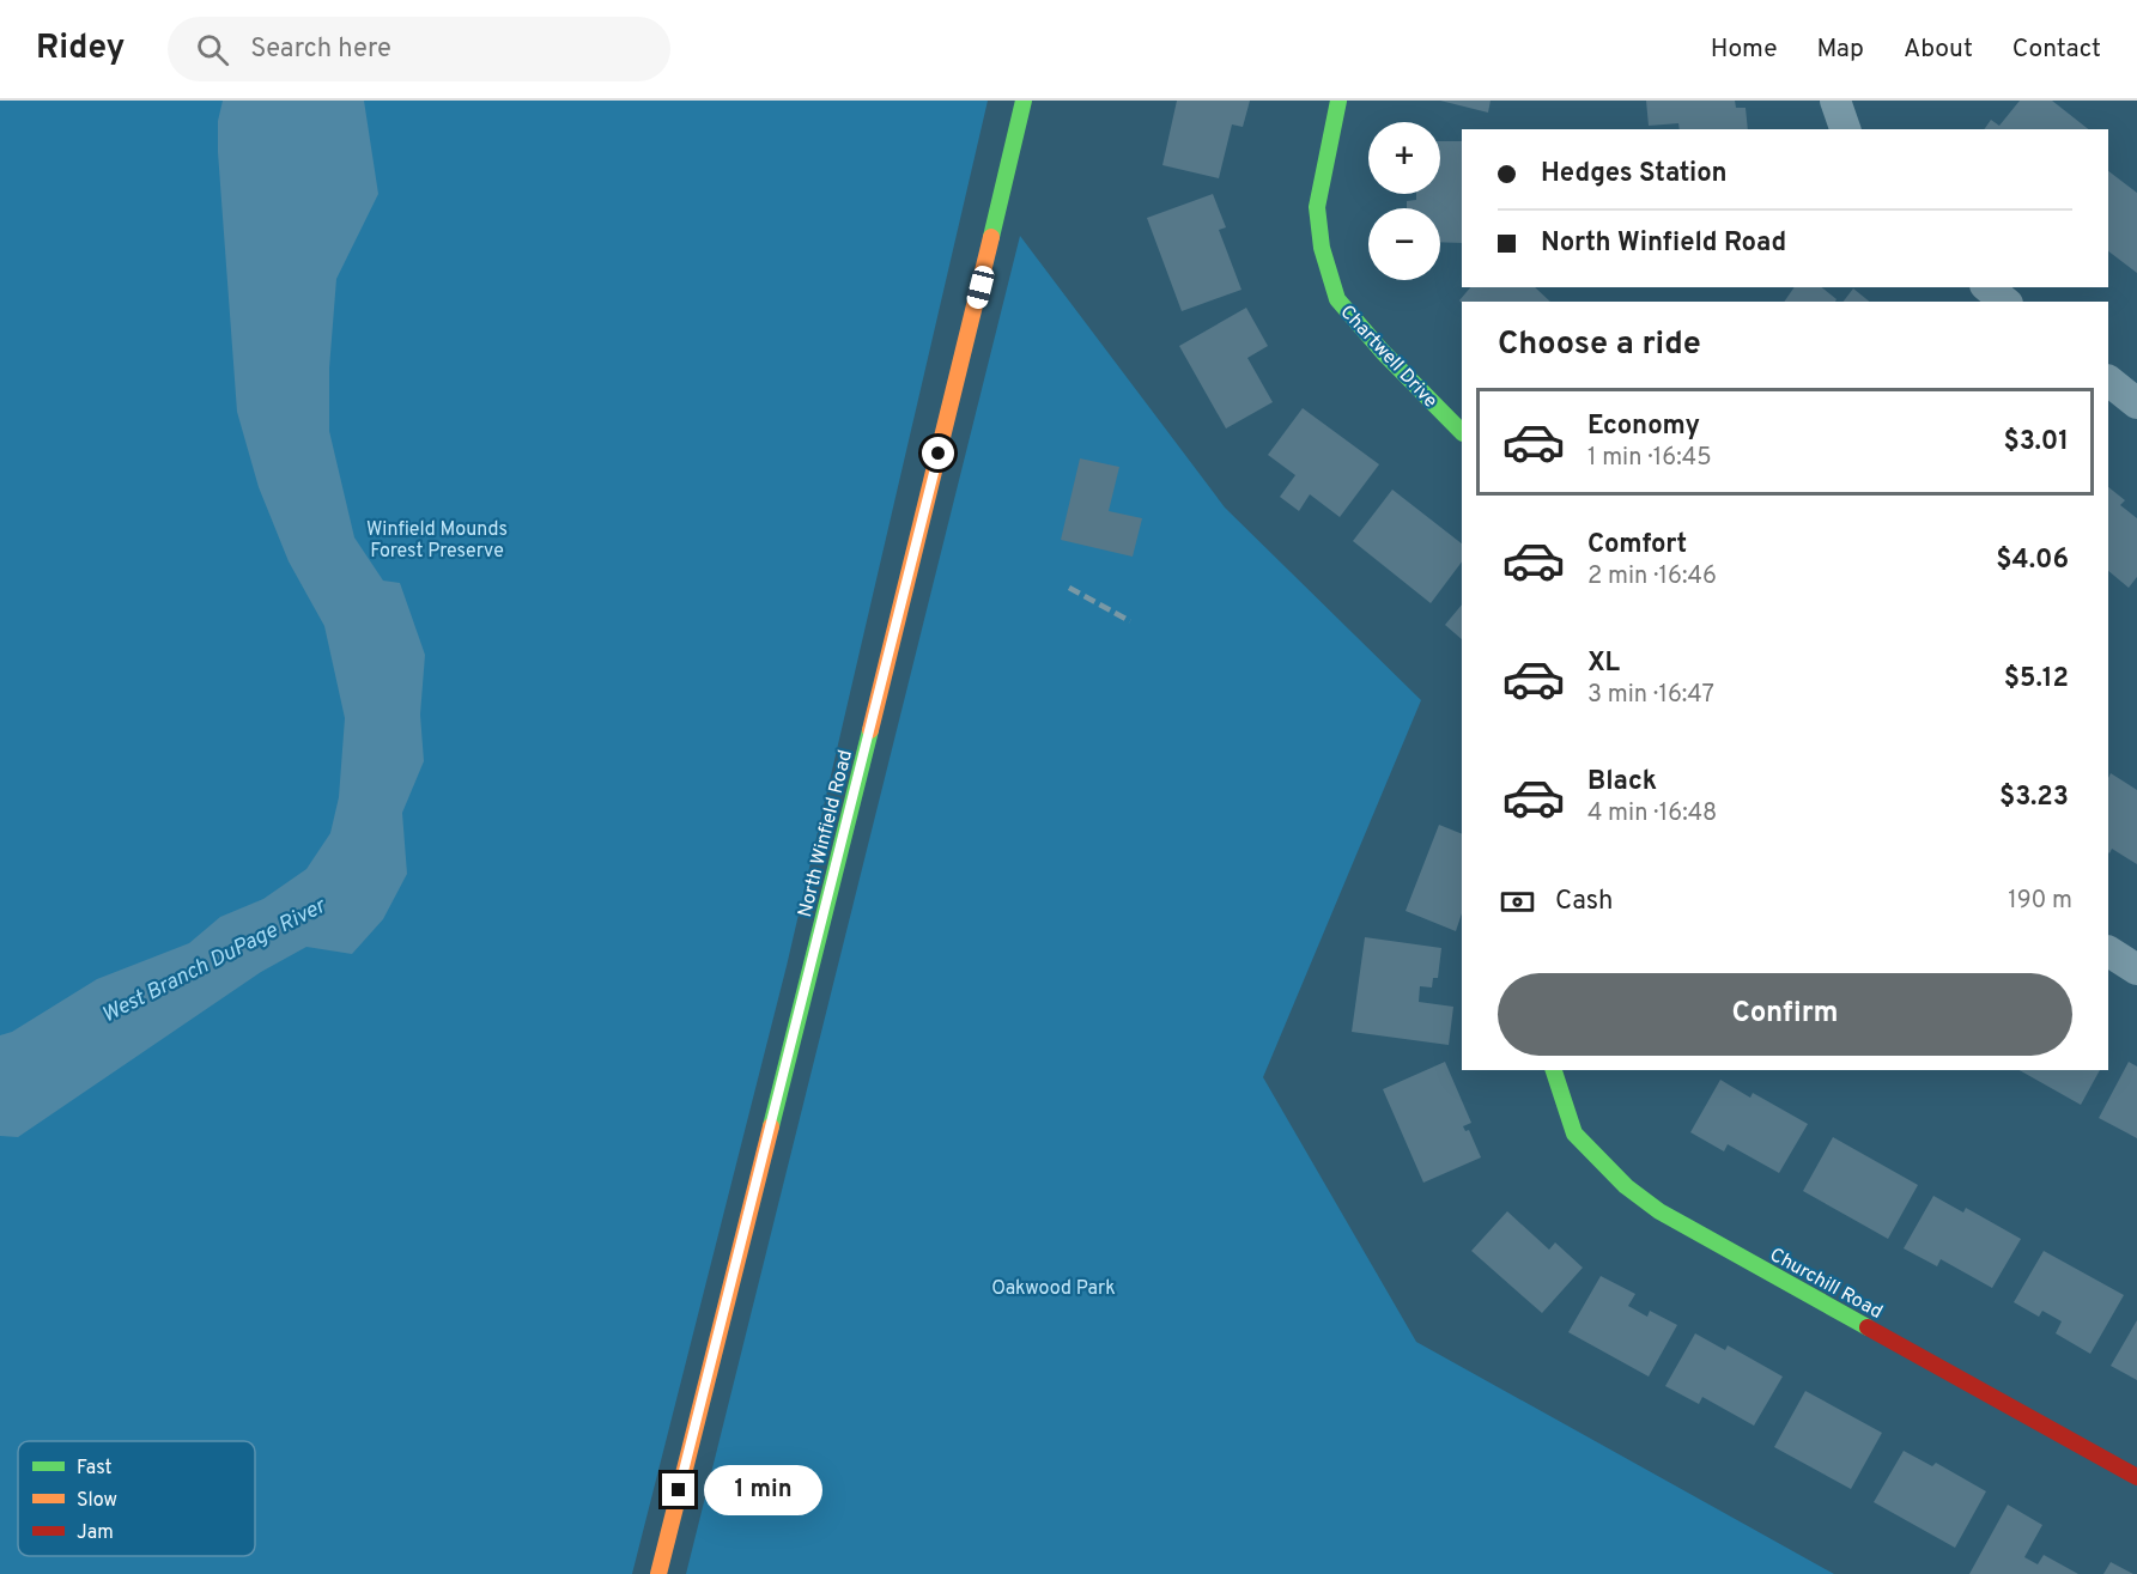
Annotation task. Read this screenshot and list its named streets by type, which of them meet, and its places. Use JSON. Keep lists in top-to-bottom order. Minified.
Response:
{"streets":{"street":["Chartwell Drive","North Winfield Road","Churchill Road"]},"water":["West Branch DuPage River"],"parks":["Winfield Mounds Forest Preserve","Oakwood Park"],"legend":["Fast","Slow","Jam"],"page":{"header":"Ridey","search":"Search here","nav":["Home","Map","About","Contact"],"map_buttons":["+","−"],"banner":["Hedges Station","North Winfield Road"],"heading":"Choose a ride","list":[{"name":"Economy","note":"1 min · 16:45","value":"$3.01"},{"name":"Comfort","note":"2 min · 16:46","value":"$4.06"},{"name":"XL","note":"3 min · 16:47","value":"$5.12"},{"name":"Black","note":"4 min · 16:48","value":"$3.23"}],"pay":["Cash","190 m"],"buttons":"Confirm","bubble":"1 min"}}
